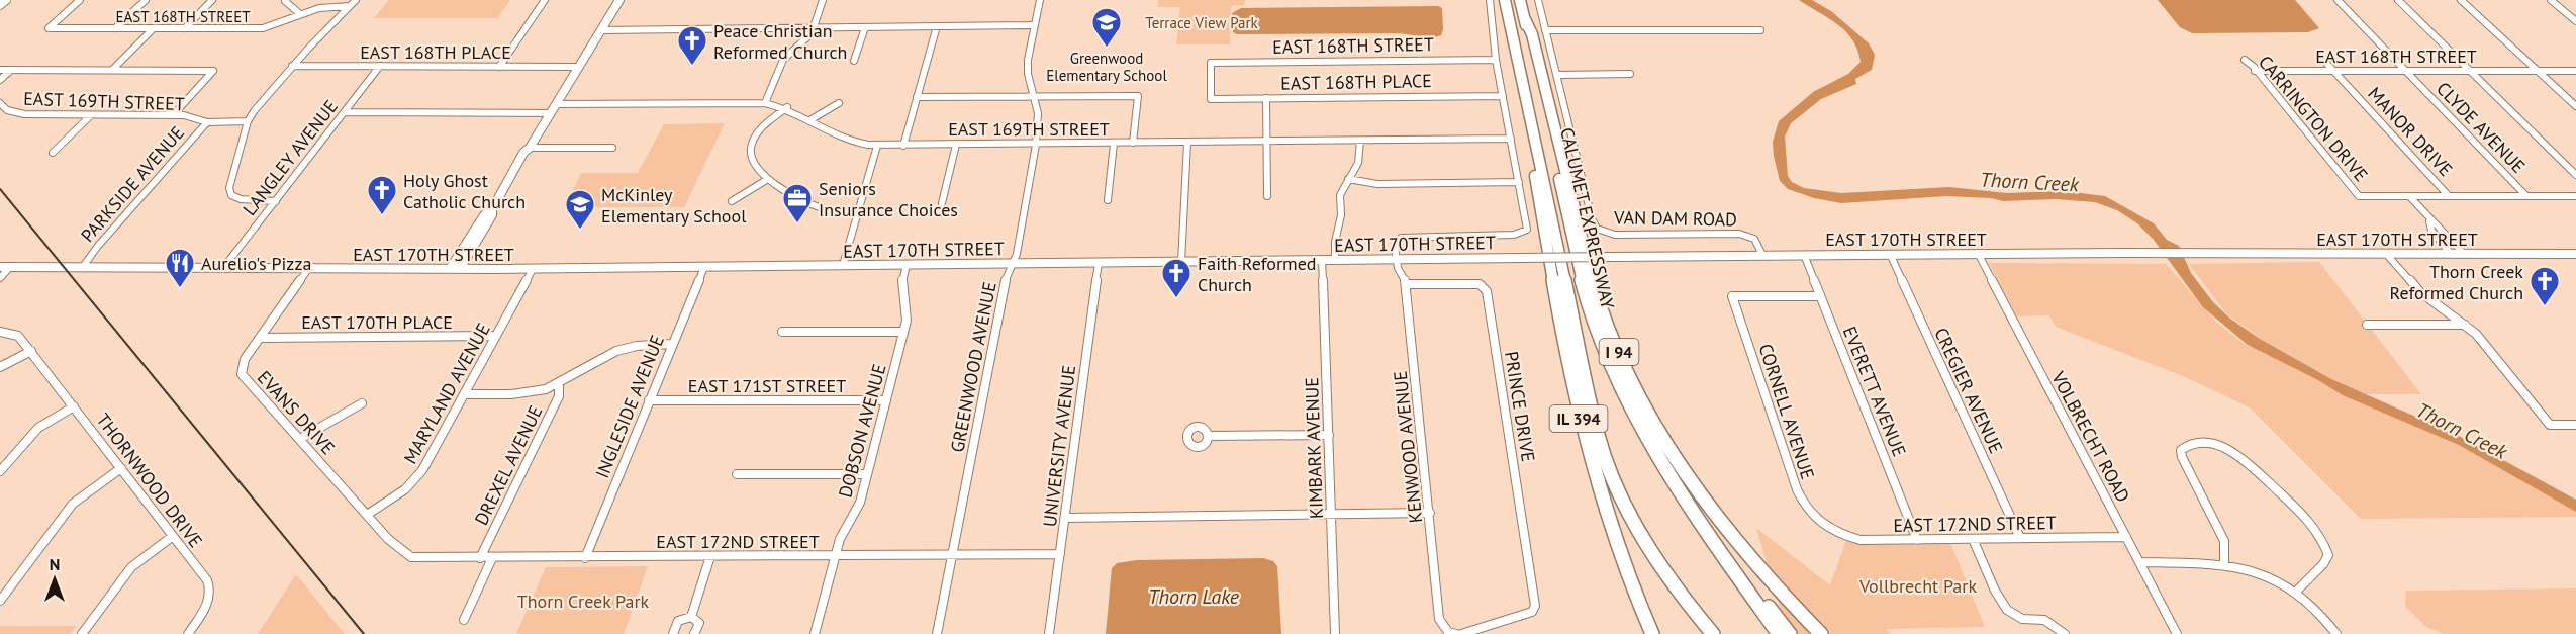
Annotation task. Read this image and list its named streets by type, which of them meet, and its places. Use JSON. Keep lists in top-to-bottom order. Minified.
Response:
{"streets":{"highway":["CALUMET EXPRESSWAY","I 94","IL 394"],"street":["EAST 168TH STREET","EAST 168TH PLACE","EAST 169TH STREET","CARRINGTON DRIVE","CLYDE AVENUE","MANOR DRIVE","LANGLEY AVENUE","PARKSIDE AVENUE","VAN DAM ROAD","EAST 170TH STREET","EAST 170TH PLACE","GREENWOOD AVENUE","EAST 171ST STREET","CREGIER AVENUE","EVERETT AVENUE","MARYLAND AVENUE","INGLESIDE AVENUE","PRINCE DRIVE","CORNELL AVENUE","EVANS DRIVE","DOBSON AVENUE","VOLBRECHT ROAD","UNIVERSITY AVENUE","KENWOOD AVENUE","KIMBARK AVENUE","DREXEL AVENUE","THORNWOOD DRIVE","EAST 172ND STREET"]},"crossings":[["EAST 168TH STREET","EAST 168TH PLACE"],["EAST 168TH STREET","CARRINGTON DRIVE"],["EAST 168TH STREET","CLYDE AVENUE"],["EAST 168TH STREET","MANOR DRIVE"],["EAST 168TH PLACE","LANGLEY AVENUE"],["EAST 169TH STREET","PARKSIDE AVENUE"],["EAST 169TH STREET","GREENWOOD AVENUE"],["LANGLEY AVENUE","EAST 170TH STREET"],["PARKSIDE AVENUE","EAST 170TH STREET"],["CALUMET EXPRESSWAY","I 94"],["VAN DAM ROAD","EAST 170TH STREET"],["EAST 170TH STREET","GREENWOOD AVENUE"],["EAST 170TH STREET","CREGIER AVENUE"],["EAST 170TH STREET","EVERETT AVENUE"],["EAST 170TH STREET","MARYLAND AVENUE"],["EAST 170TH STREET","INGLESIDE AVENUE"],["EAST 170TH STREET","EVANS DRIVE"],["EAST 170TH STREET","DOBSON AVENUE"],["EAST 170TH STREET","VOLBRECHT ROAD"],["EAST 170TH STREET","UNIVERSITY AVENUE"],["EAST 170TH STREET","KENWOOD AVENUE"],["EAST 170TH STREET","KIMBARK AVENUE"],["EAST 170TH PLACE","MARYLAND AVENUE"],["EAST 170TH PLACE","EVANS DRIVE"],["I 94","IL 394"],["GREENWOOD AVENUE","EAST 172ND STREET"],["EAST 171ST STREET","INGLESIDE AVENUE"],["EAST 171ST STREET","DOBSON AVENUE"],["CREGIER AVENUE","EAST 172ND STREET"],["EVERETT AVENUE","CORNELL AVENUE"],["EVERETT AVENUE","EAST 172ND STREET"],["MARYLAND AVENUE","EVANS DRIVE"],["INGLESIDE AVENUE","EAST 172ND STREET"],["PRINCE DRIVE","KENWOOD AVENUE"],["CORNELL AVENUE","EAST 172ND STREET"],["EVANS DRIVE","EAST 172ND STREET"],["DOBSON AVENUE","EAST 172ND STREET"],["VOLBRECHT ROAD","EAST 172ND STREET"],["UNIVERSITY AVENUE","EAST 172ND STREET"],["DREXEL AVENUE","EAST 172ND STREET"]],"water":["Thorn Creek","Thorn Lake"],"parks":["Terrace View Park","Vollbrecht Park","Thorn Creek Park"],"places":{"school or university":["Greenwood Elementary School","McKinley Elementary School"],"church":["Peace Christian Reformed Church","Holy Ghost Catholic Church","Faith Reformed Church","Thorn Creek Reformed Church"],"office":["Seniors Insurance Choices"],"restaurant":["Aurelio's Pizza"]},"north":"top"}
